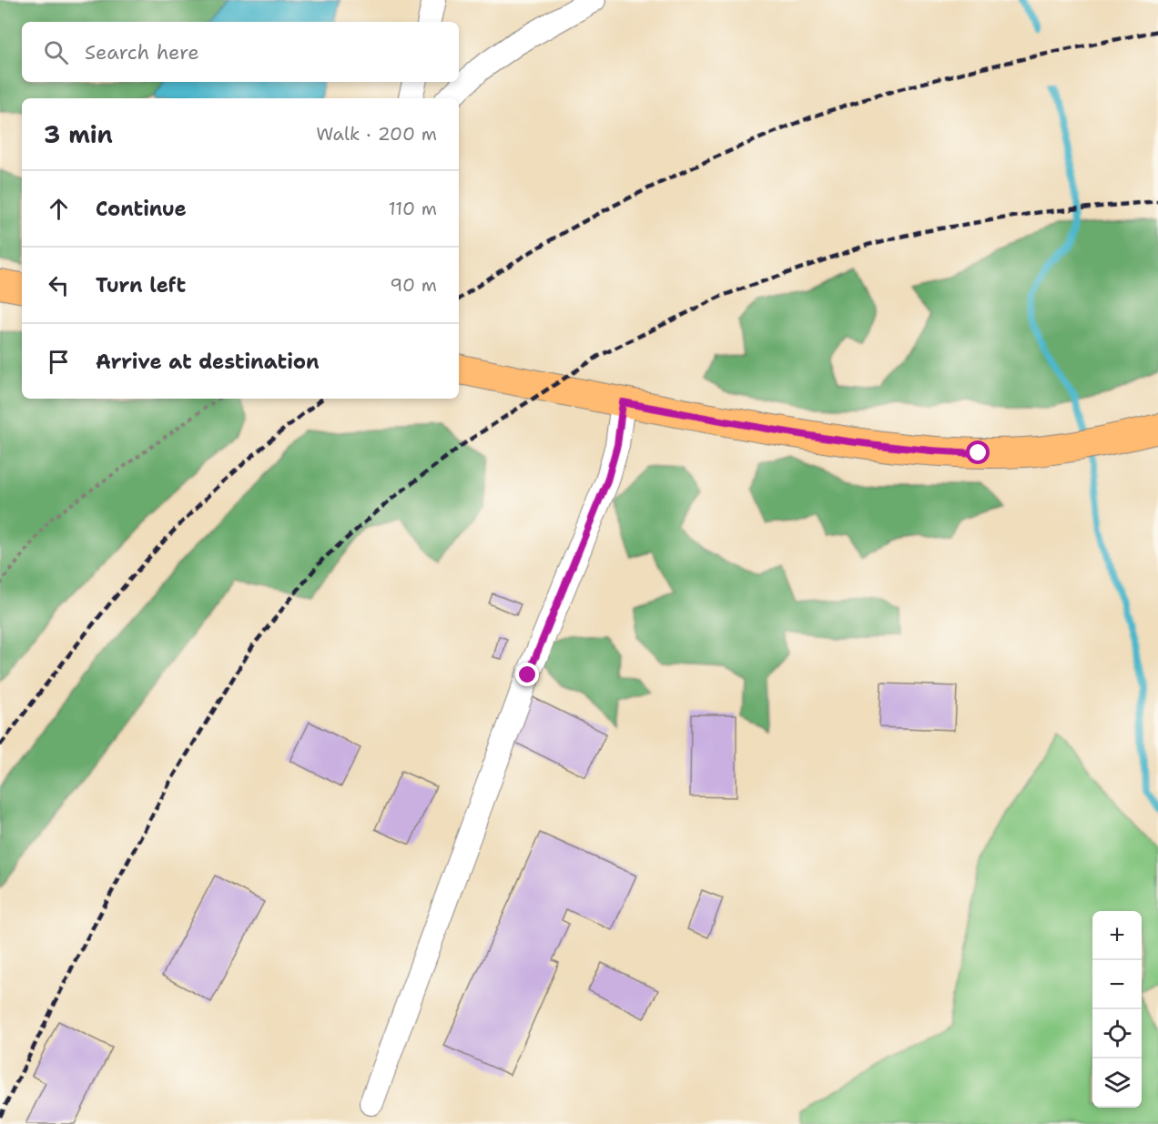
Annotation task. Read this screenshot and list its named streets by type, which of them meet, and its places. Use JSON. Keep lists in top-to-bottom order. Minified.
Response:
{"page":{"search":"Search here","heading":["3 min","Walk · 200 m"],"list":[["Continue","110 m"],["Turn left","90 m"],"Arrive at destination"],"map_buttons":["+","−"]}}
